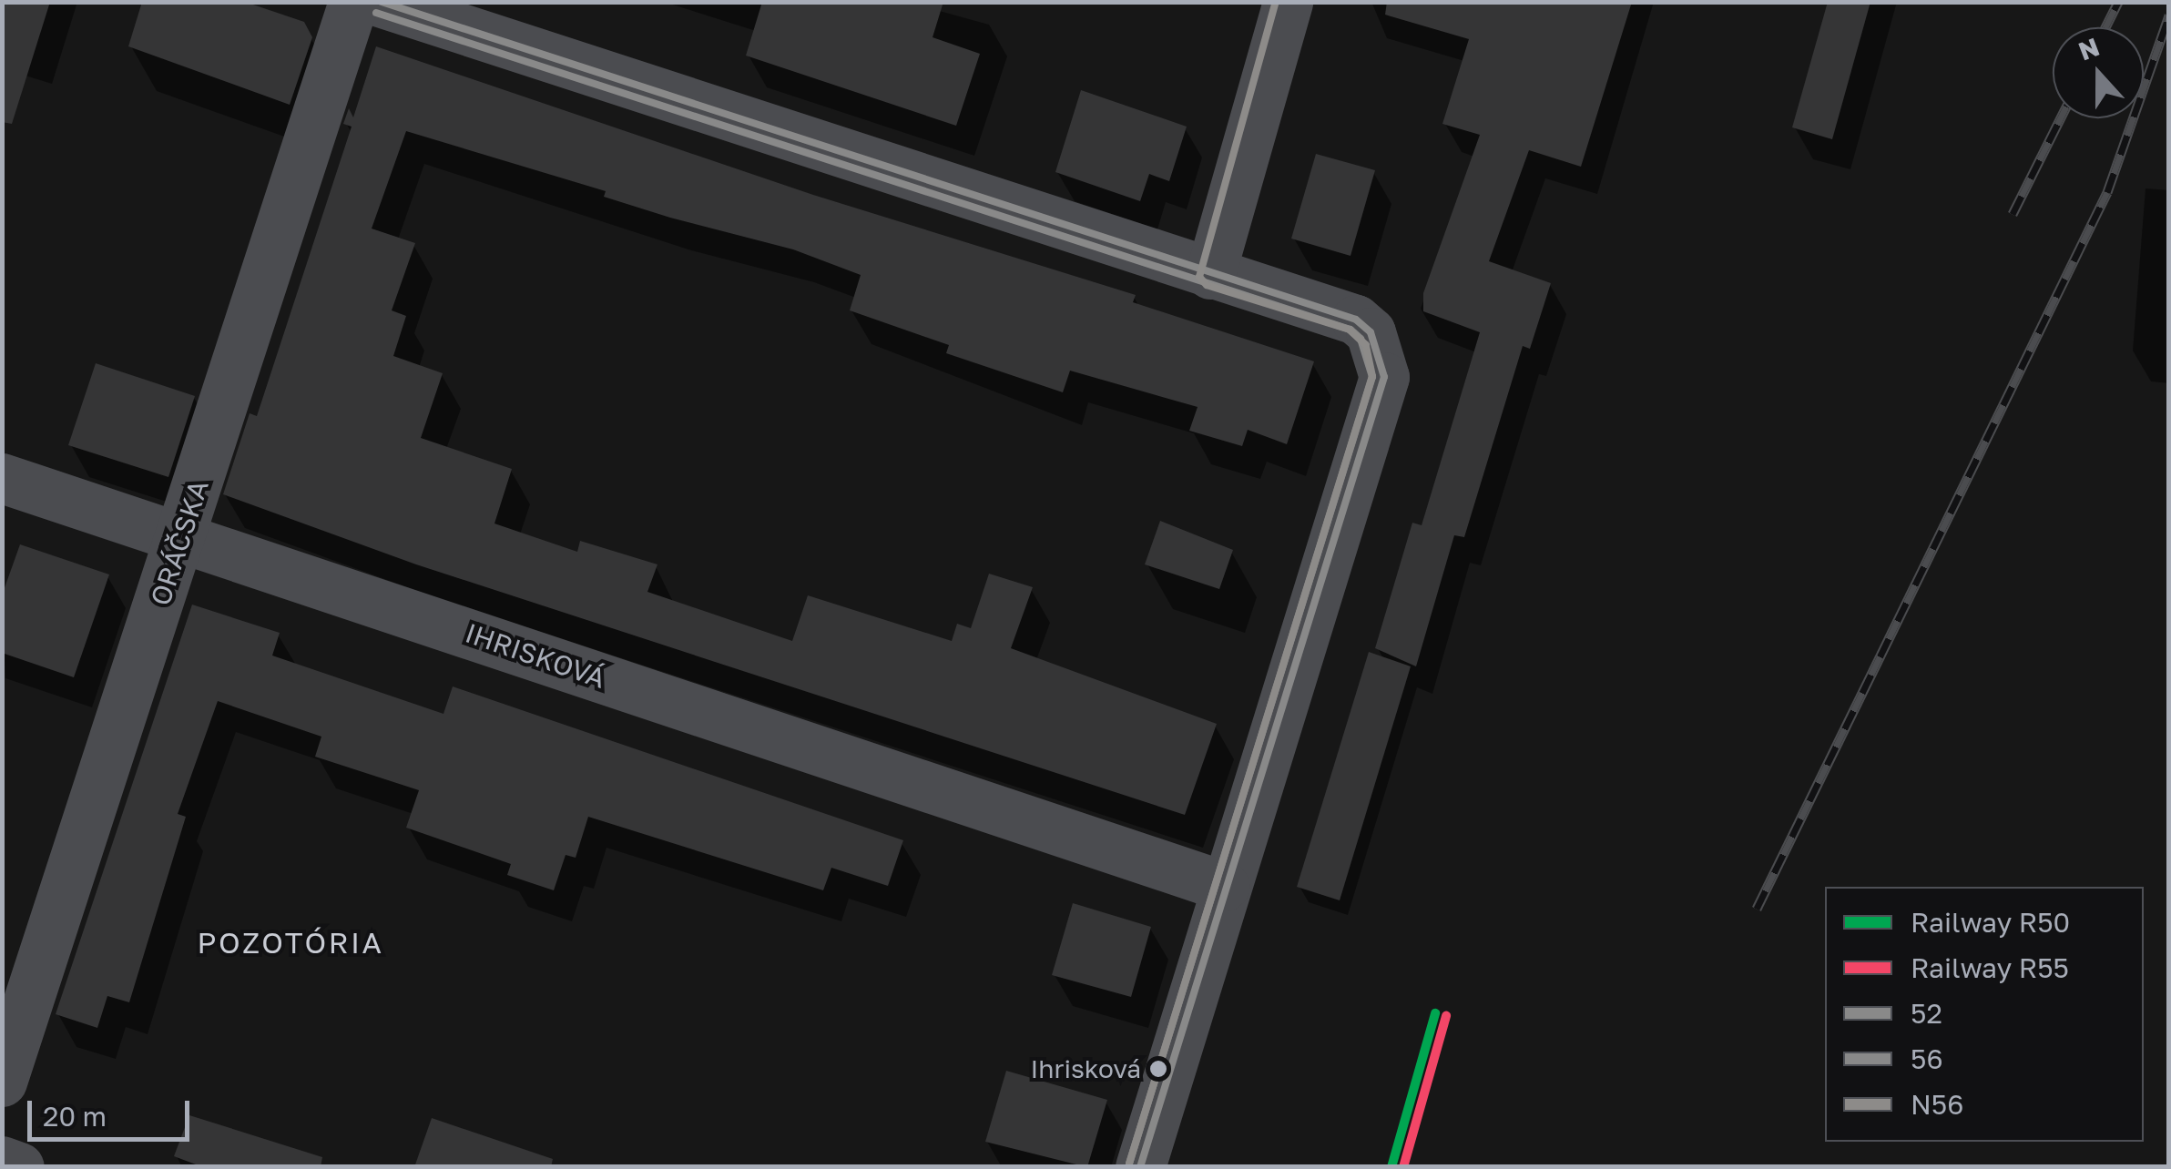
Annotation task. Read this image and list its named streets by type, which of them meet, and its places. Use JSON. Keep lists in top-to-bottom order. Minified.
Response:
{"streets":{"street":["ORÁČSKA","IHRISKOVÁ"]},"crossings":[["ORÁČSKA","IHRISKOVÁ"]],"districts":["POZOTÓRIA"],"places":["Ihrisková"],"lines":["transit line 52","transit line N56","transit line 56","rail line R50","rail line R55"],"legend":["Railway R50","Railway R55","52","56","N56"],"scale_bar":"20 m","north":"top"}
